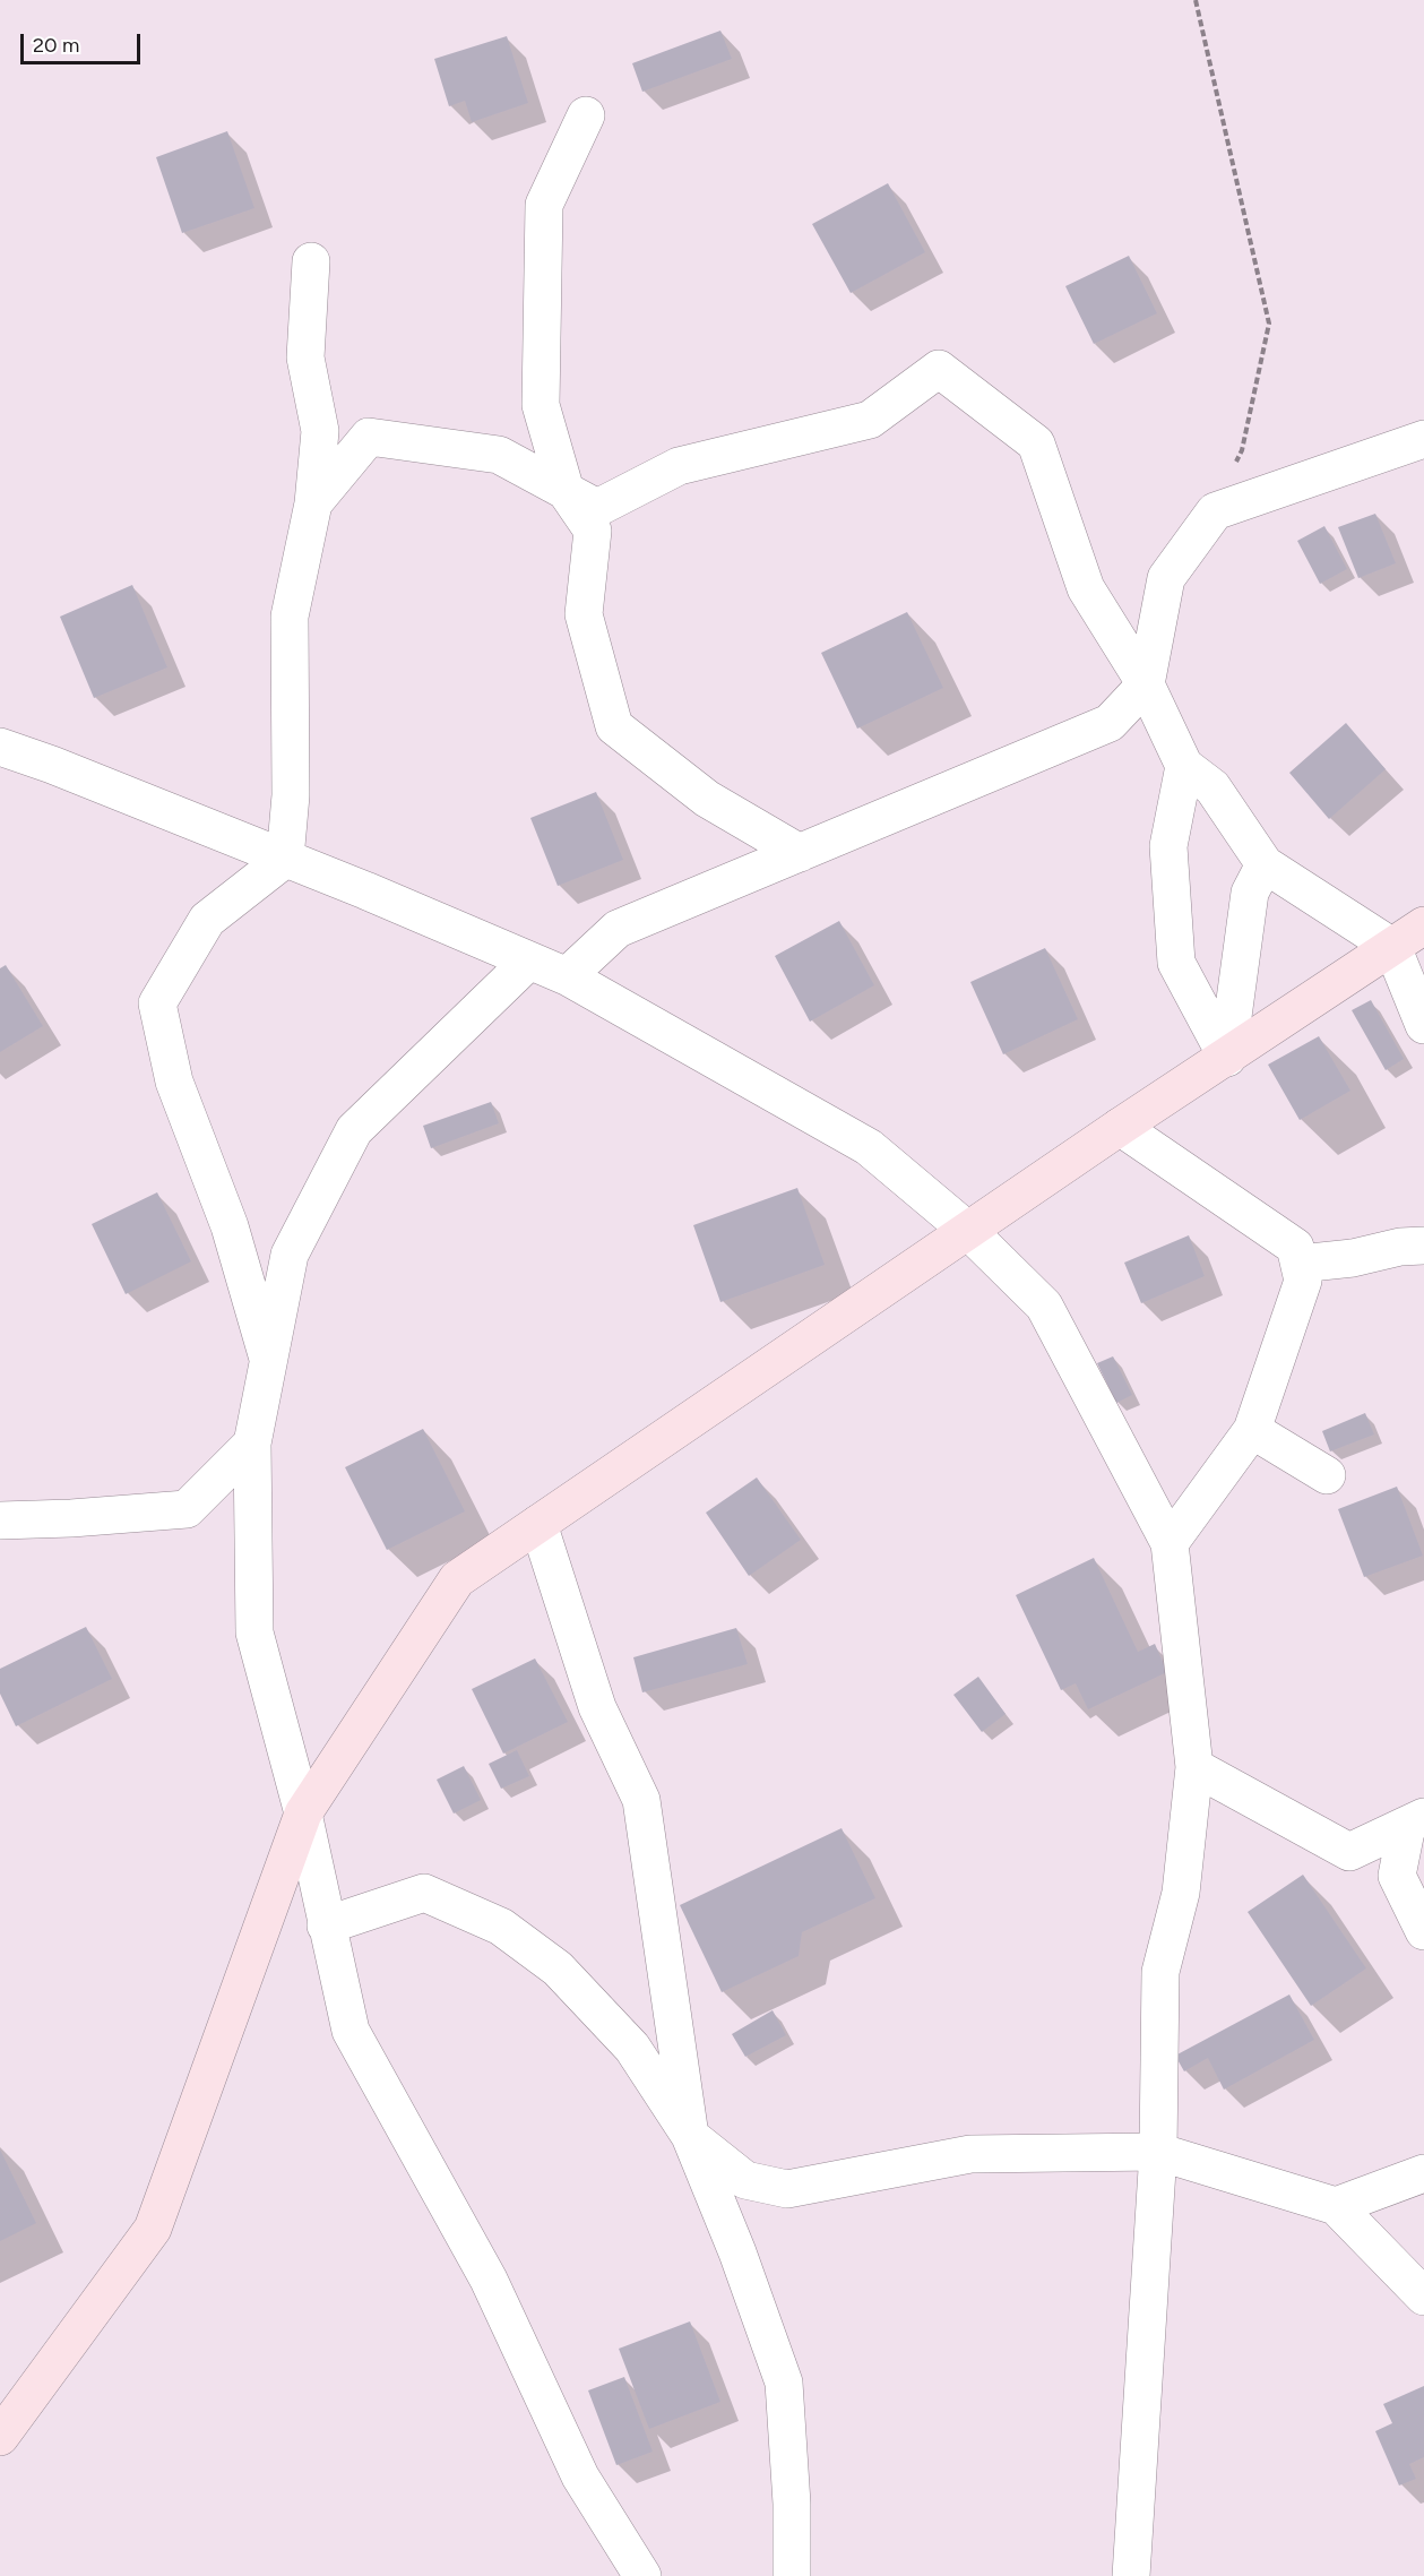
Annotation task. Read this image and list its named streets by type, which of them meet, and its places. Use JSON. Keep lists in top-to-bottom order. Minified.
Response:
{"scale_bar":"20 m"}
